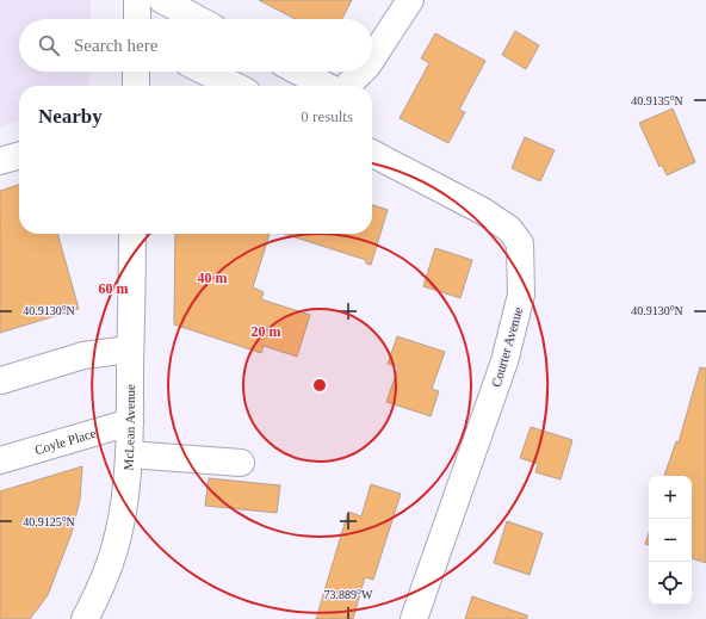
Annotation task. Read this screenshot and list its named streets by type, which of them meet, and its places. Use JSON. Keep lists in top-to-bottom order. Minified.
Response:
{"streets":{"street":["Courter Avenue","McLean Avenue","Coyle Place"]},"crossings":[["McLean Avenue","Coyle Place"]],"page":{"search":"Search here","heading":["Nearby","0 results"],"map_buttons":["+","−"]},"coordinates":["40.9135°N","40.9130°N","40.9125°N","73.889°W"],"rings":["40 m","60 m","20 m"]}
